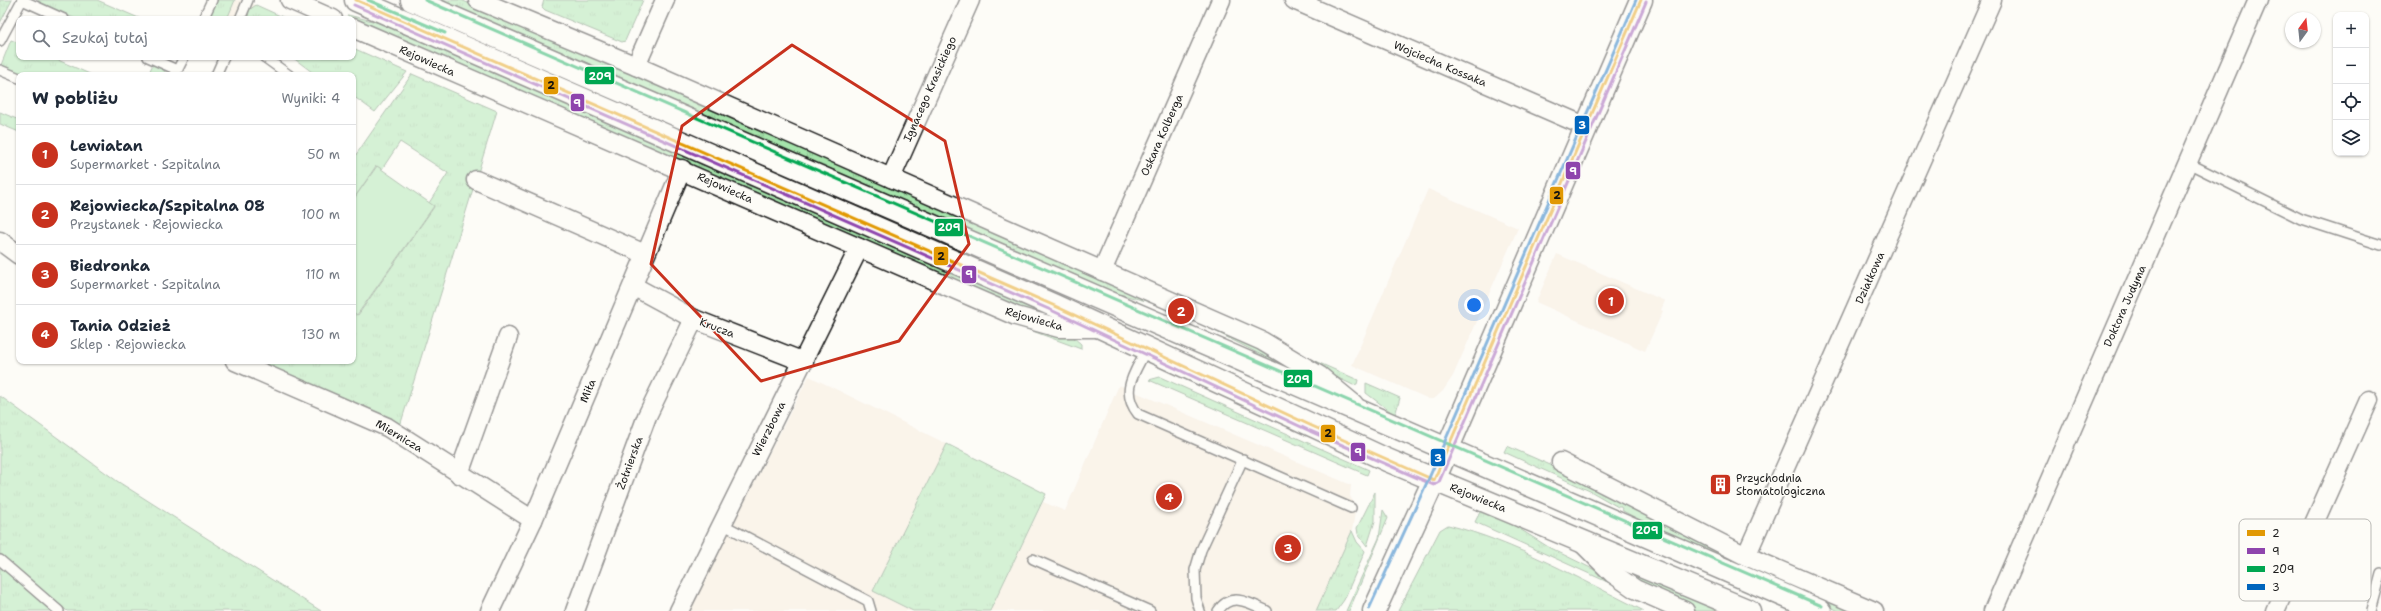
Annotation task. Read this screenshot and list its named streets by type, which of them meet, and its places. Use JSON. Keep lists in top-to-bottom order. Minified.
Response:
{"streets":{"main road":["Rejowiecka"],"street":["Wojciecha Kossaka","Ignacego Krasickiego","Oskara Kolberga","Działkowa","Doktora Judyma","Krucza","Miła","Wierzbowa","Miernicza","Żołnierska"]},"crossings":[["Rejowiecka","Miła"],["Rejowiecka","Wierzbowa"],["Krucza","Miła"],["Krucza","Wierzbowa"],["Krucza","Żołnierska"],["Miła","Miernicza"]],"places":{"building":["Przychodnia Stomatologiczna"]},"lines":["transit line 2","transit line 209","transit line 3","transit line 9"],"legend":["2","9","209","3"],"north":"top","page":{"map_buttons":["+","−"],"search":"Szukaj tutaj","heading":["W pobliżu","Wyniki: 4"],"list":[{"mark":"1","name":"Lewiatan","note":"Supermarket · Szpitalna","value":"50 m"},{"mark":"2","name":"Rejowiecka/Szpitalna 08","note":"Przystanek · Rejowiecka","value":"100 m"},{"mark":"3","name":"Biedronka","note":"Supermarket · Szpitalna","value":"110 m"},{"mark":"4","name":"Tania Odzież","note":"Sklep · Rejowiecka","value":"130 m"}],"pins":["1","2","4","3"]}}
